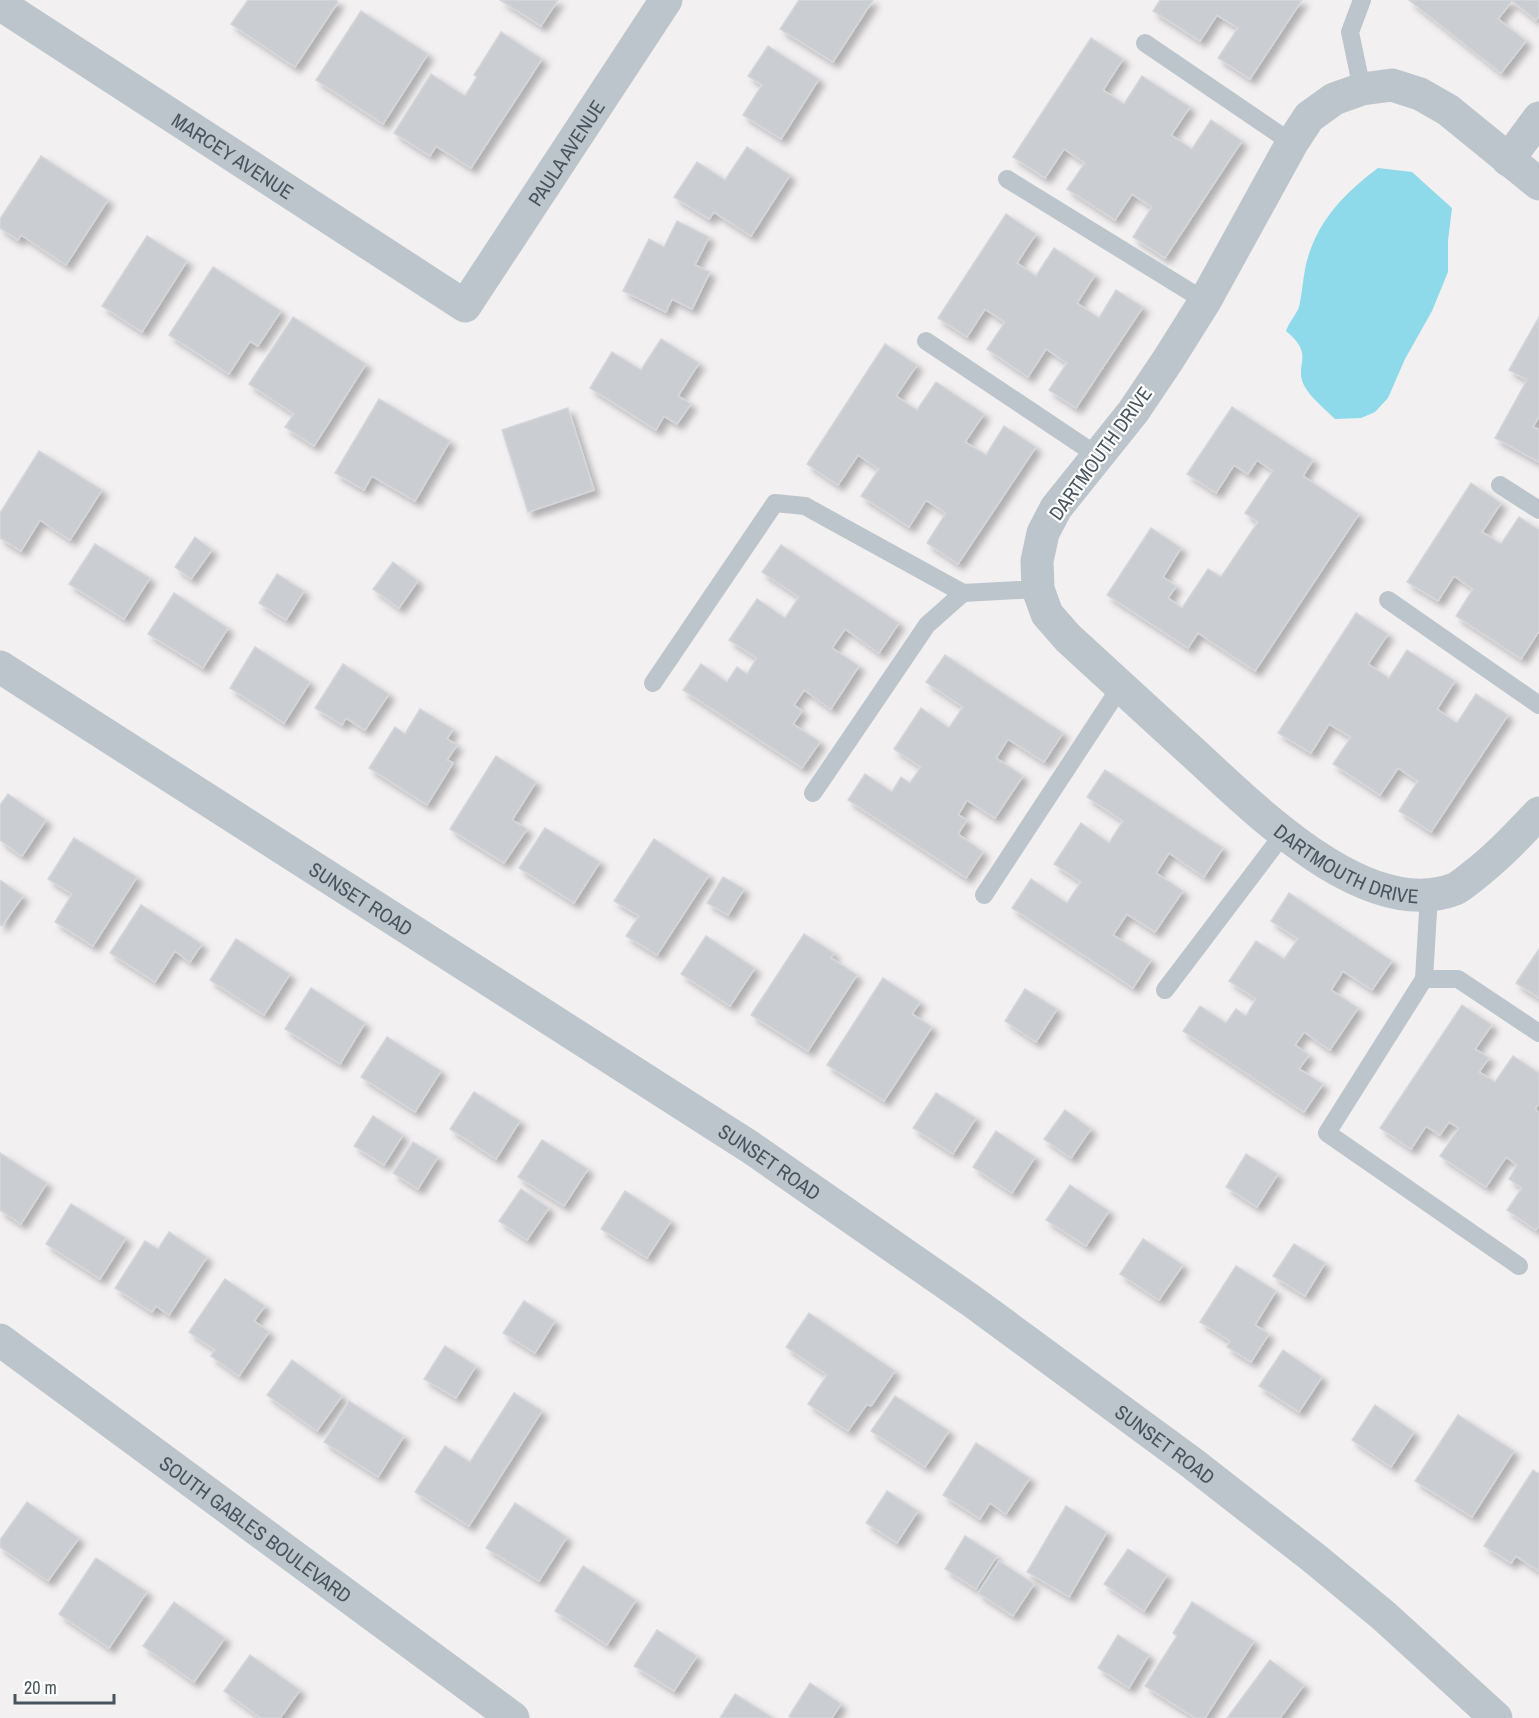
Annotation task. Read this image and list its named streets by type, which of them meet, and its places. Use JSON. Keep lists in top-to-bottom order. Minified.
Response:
{"streets":{"street":["PAULA AVENUE","MARCEY AVENUE","DARTMOUTH DRIVE","SUNSET ROAD","SOUTH GABLES BOULEVARD"]},"crossings":[["PAULA AVENUE","MARCEY AVENUE"]],"scale_bar":"20 m"}
